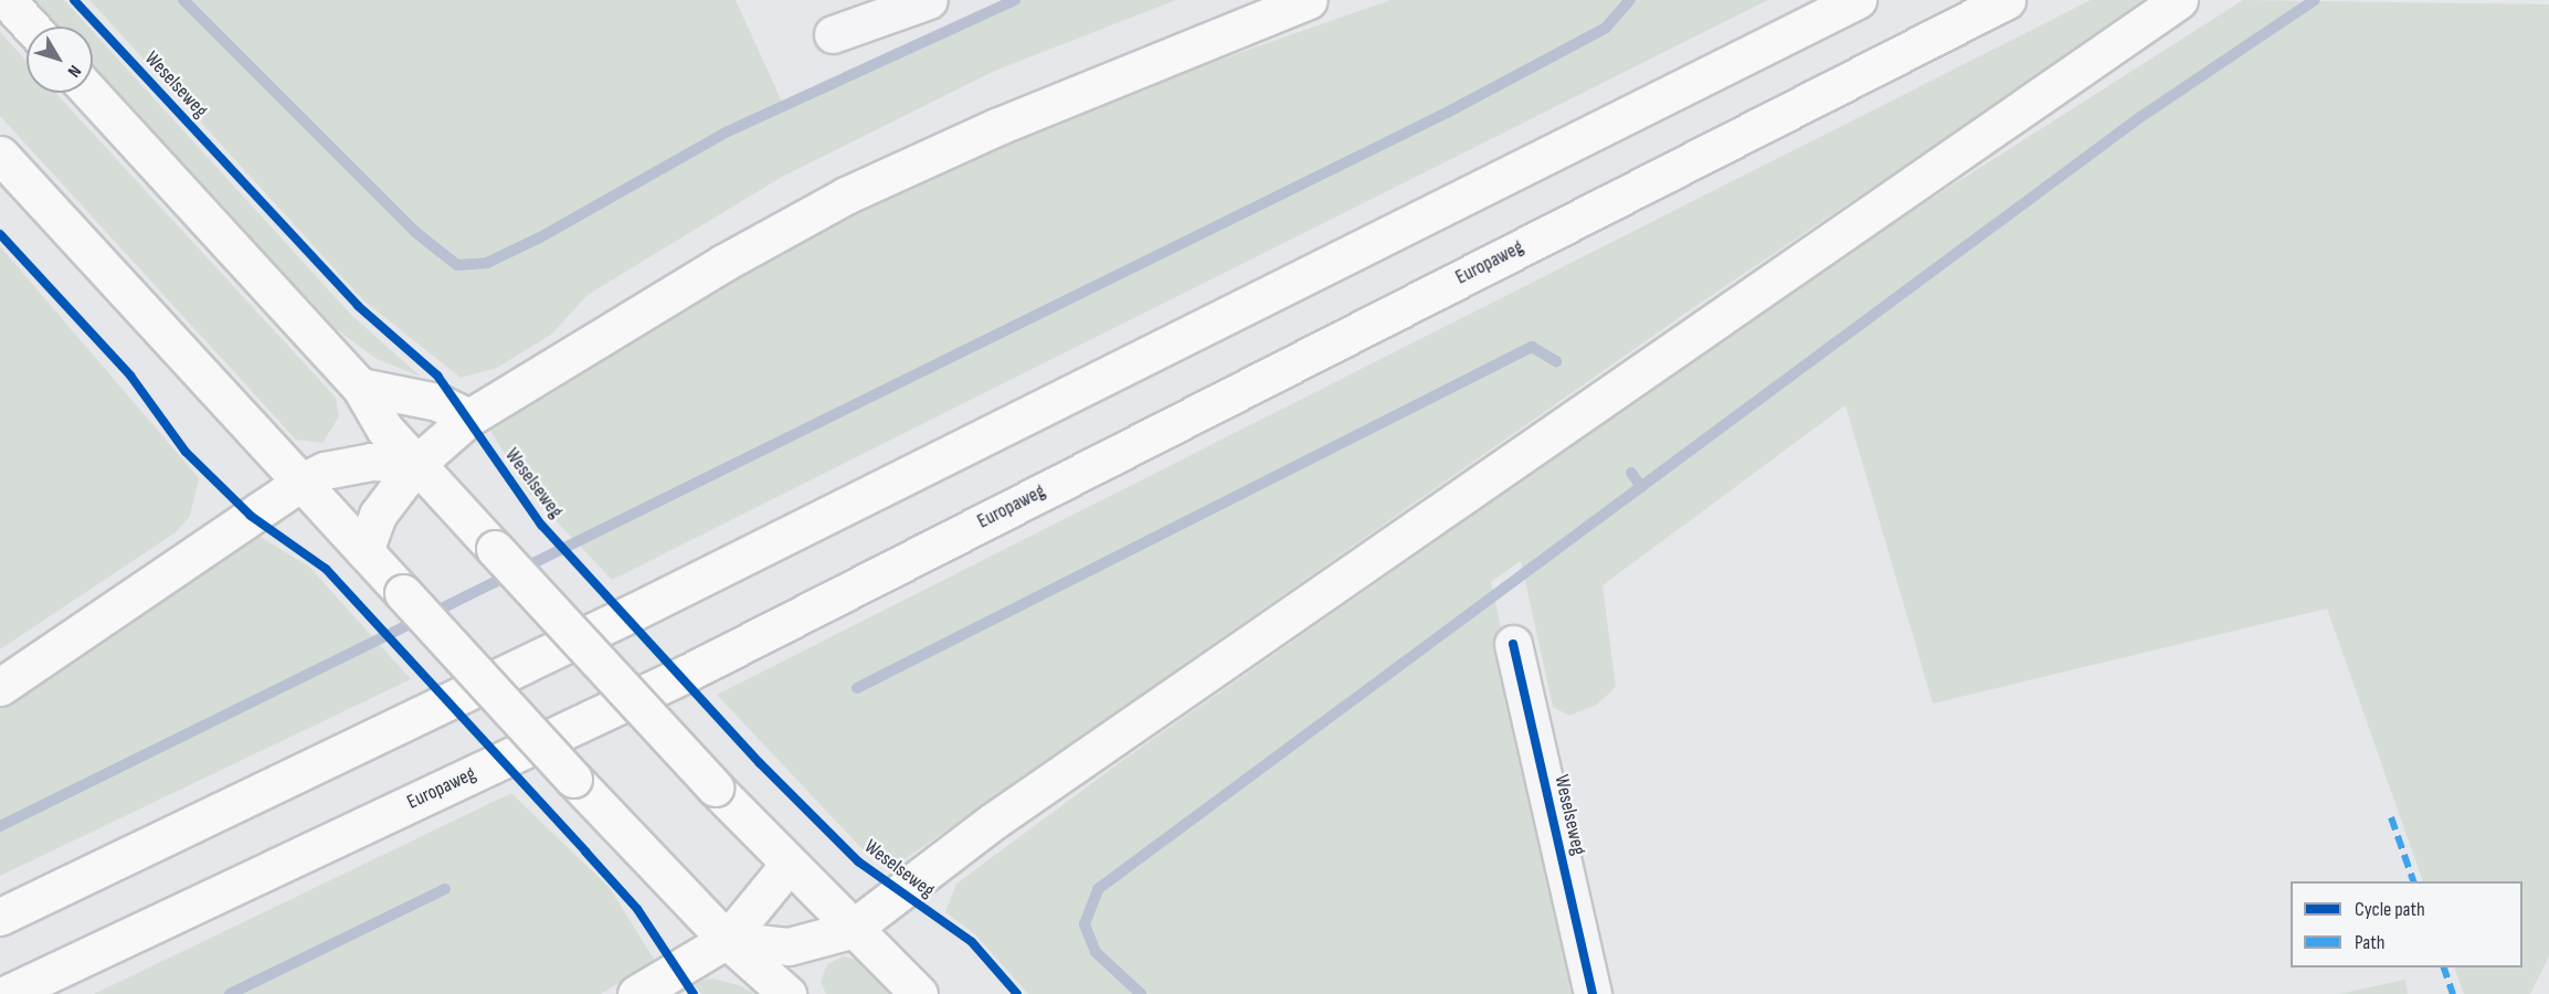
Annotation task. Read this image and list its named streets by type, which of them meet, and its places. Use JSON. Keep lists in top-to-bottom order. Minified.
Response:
{"streets":{"main road":["Europaweg"],"street":["Weselseweg"]},"legend":["Cycle path","Path"],"north":"bottom right"}
